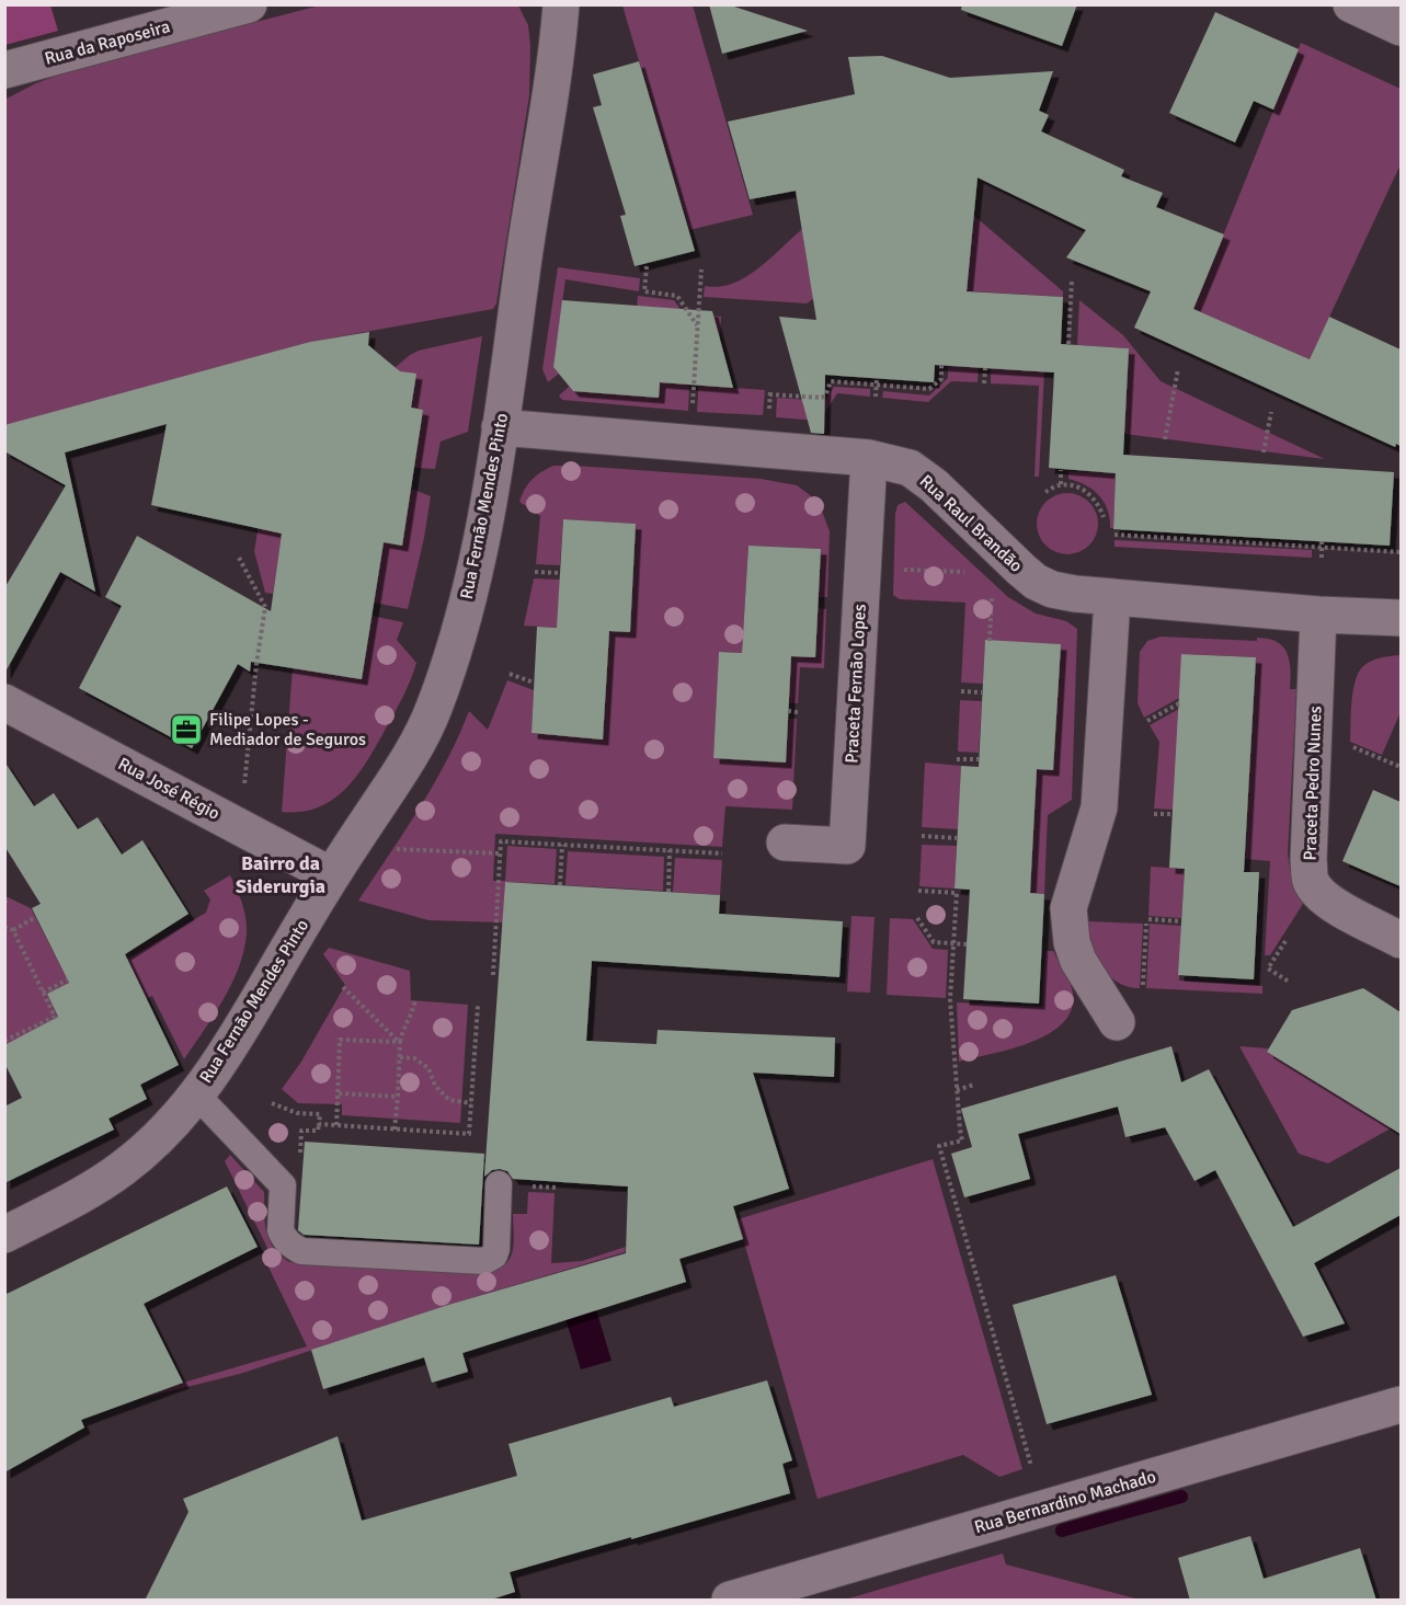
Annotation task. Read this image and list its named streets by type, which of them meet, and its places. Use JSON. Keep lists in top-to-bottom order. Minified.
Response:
{"streets":{"street":["Rua da Raposeira","Rua Fernão Mendes Pinto","Rua Raul Brandão","Praceta Fernão Lopes","Praceta Pedro Nunes","Rua José Régio","Rua Bernardino Machado"]},"crossings":[["Rua Fernão Mendes Pinto","Rua Raul Brandão"],["Rua Fernão Mendes Pinto","Rua José Régio"],["Rua Raul Brandão","Praceta Fernão Lopes"],["Rua Raul Brandão","Praceta Pedro Nunes"]],"districts":["Bairro da Siderurgia"],"places":{"office":["Filipe Lopes - Mediador de Seguros"]}}
